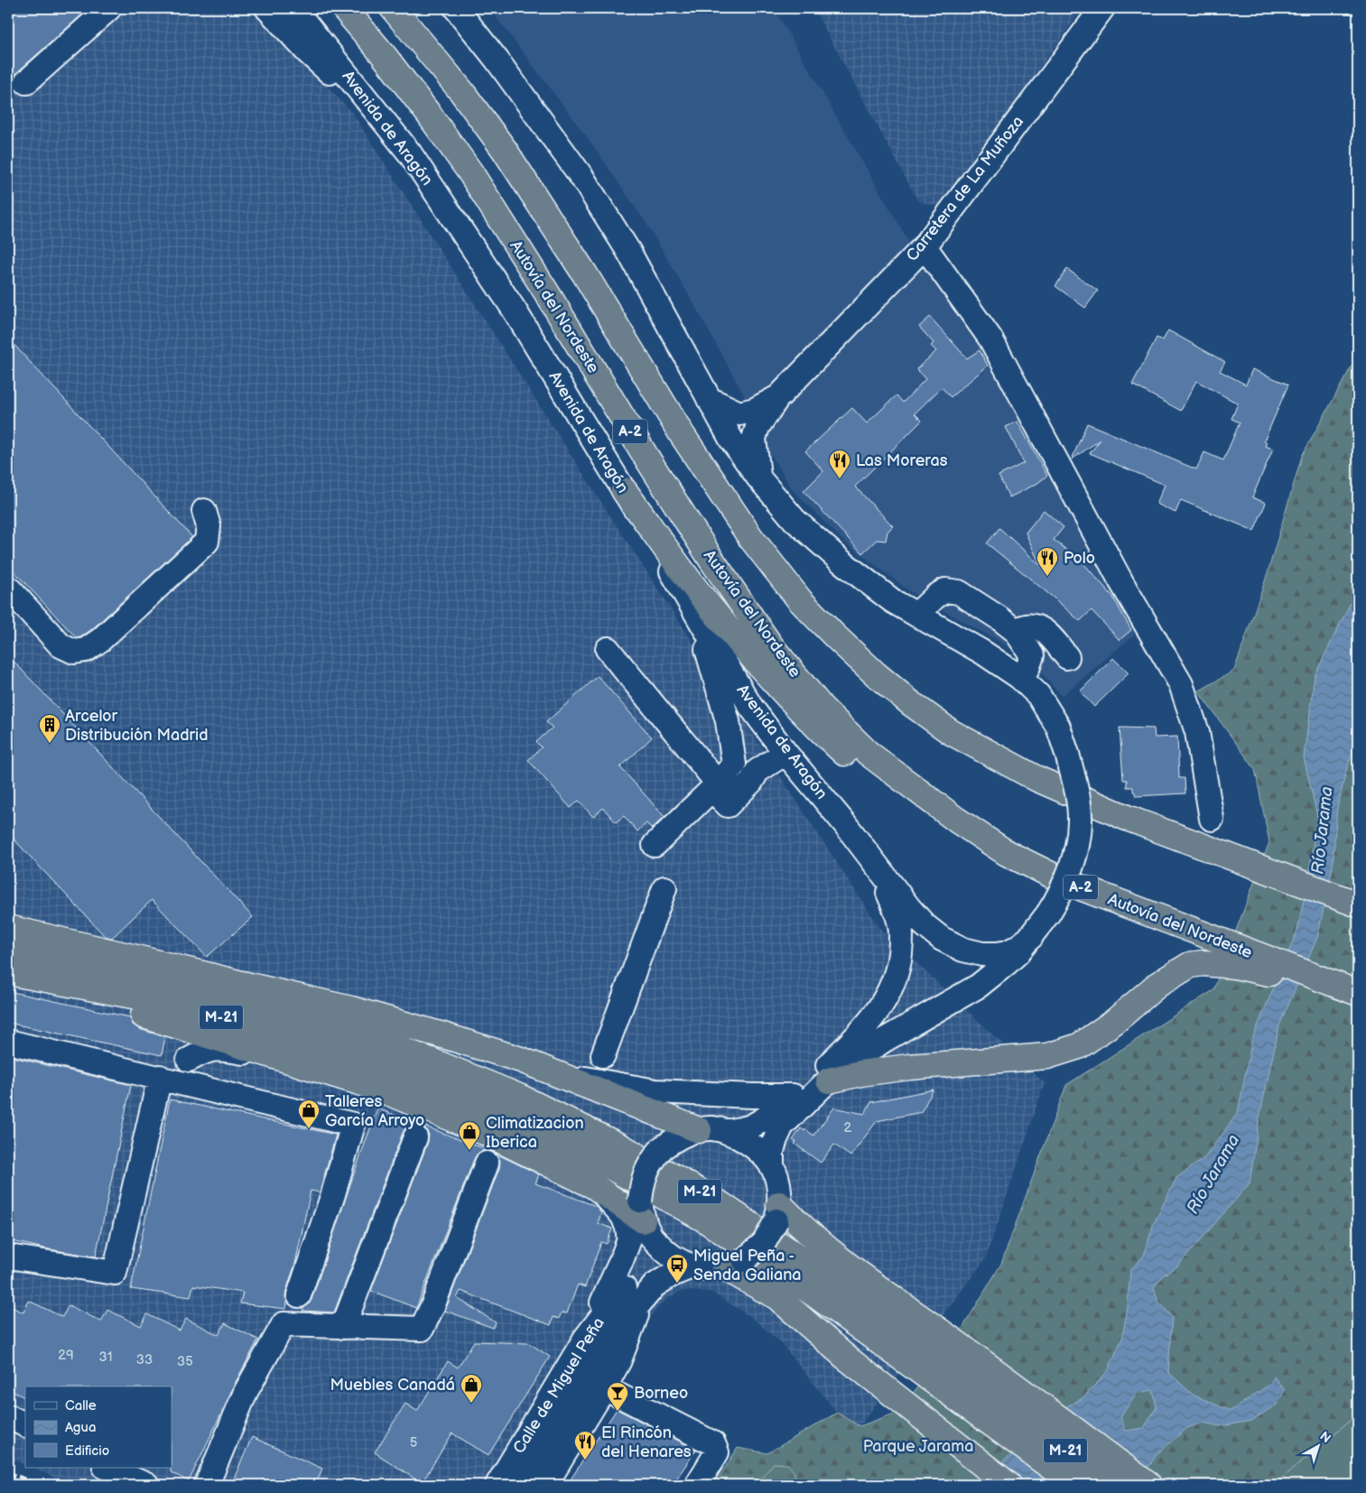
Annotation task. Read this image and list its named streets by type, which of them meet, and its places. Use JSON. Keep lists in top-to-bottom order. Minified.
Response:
{"streets":{"highway":["Autovía del Nordeste","A-2","M-21"],"street":["Avenida de Aragón","Carretera de La Muñoza","Calle de Miguel Peña"]},"water":["Río Jarama"],"parks":["Parque Jarama"],"places":{"restaurant":["Las Moreras","Polo","El Rincón del Henares"],"building":["Arcelor Distribución Madrid"],"shop":["Talleres García Arroyo","Climatizacion Iberica","Muebles Canadá"],"bus stop":["Miguel Peña - Senda Galiana"],"bar":["Borneo"]},"house_numbers":["2","29","31","33","35","5"],"legend":["Calle","Agua","Edificio"],"north":"top right"}
